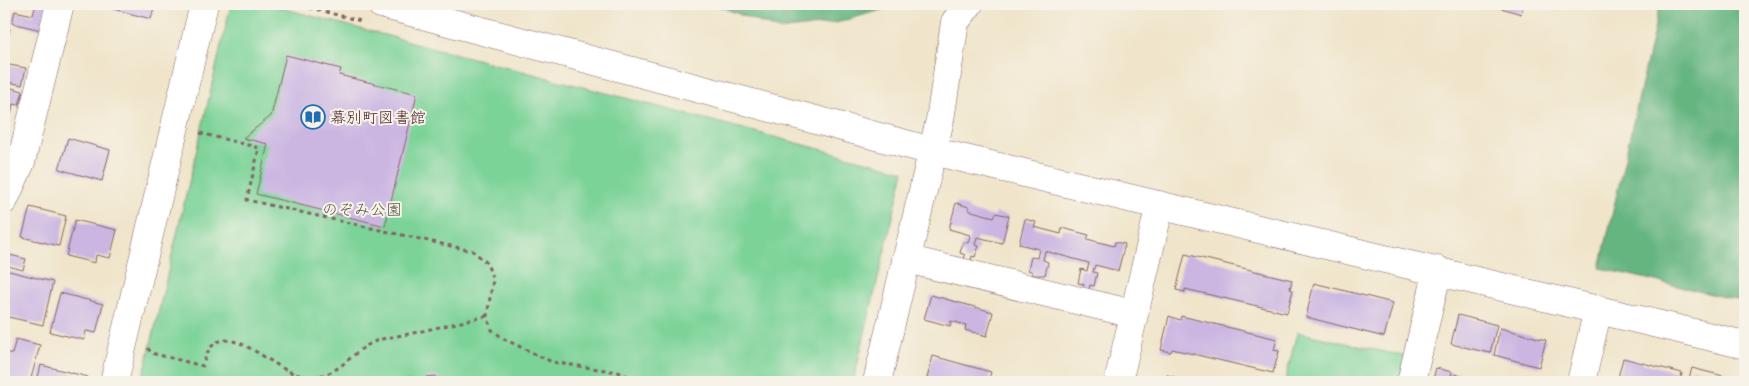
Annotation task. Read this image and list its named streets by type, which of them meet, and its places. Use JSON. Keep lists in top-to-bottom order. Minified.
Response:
{"parks":["のぞみ公園"],"places":{"library":["幕別町図書館"]}}
